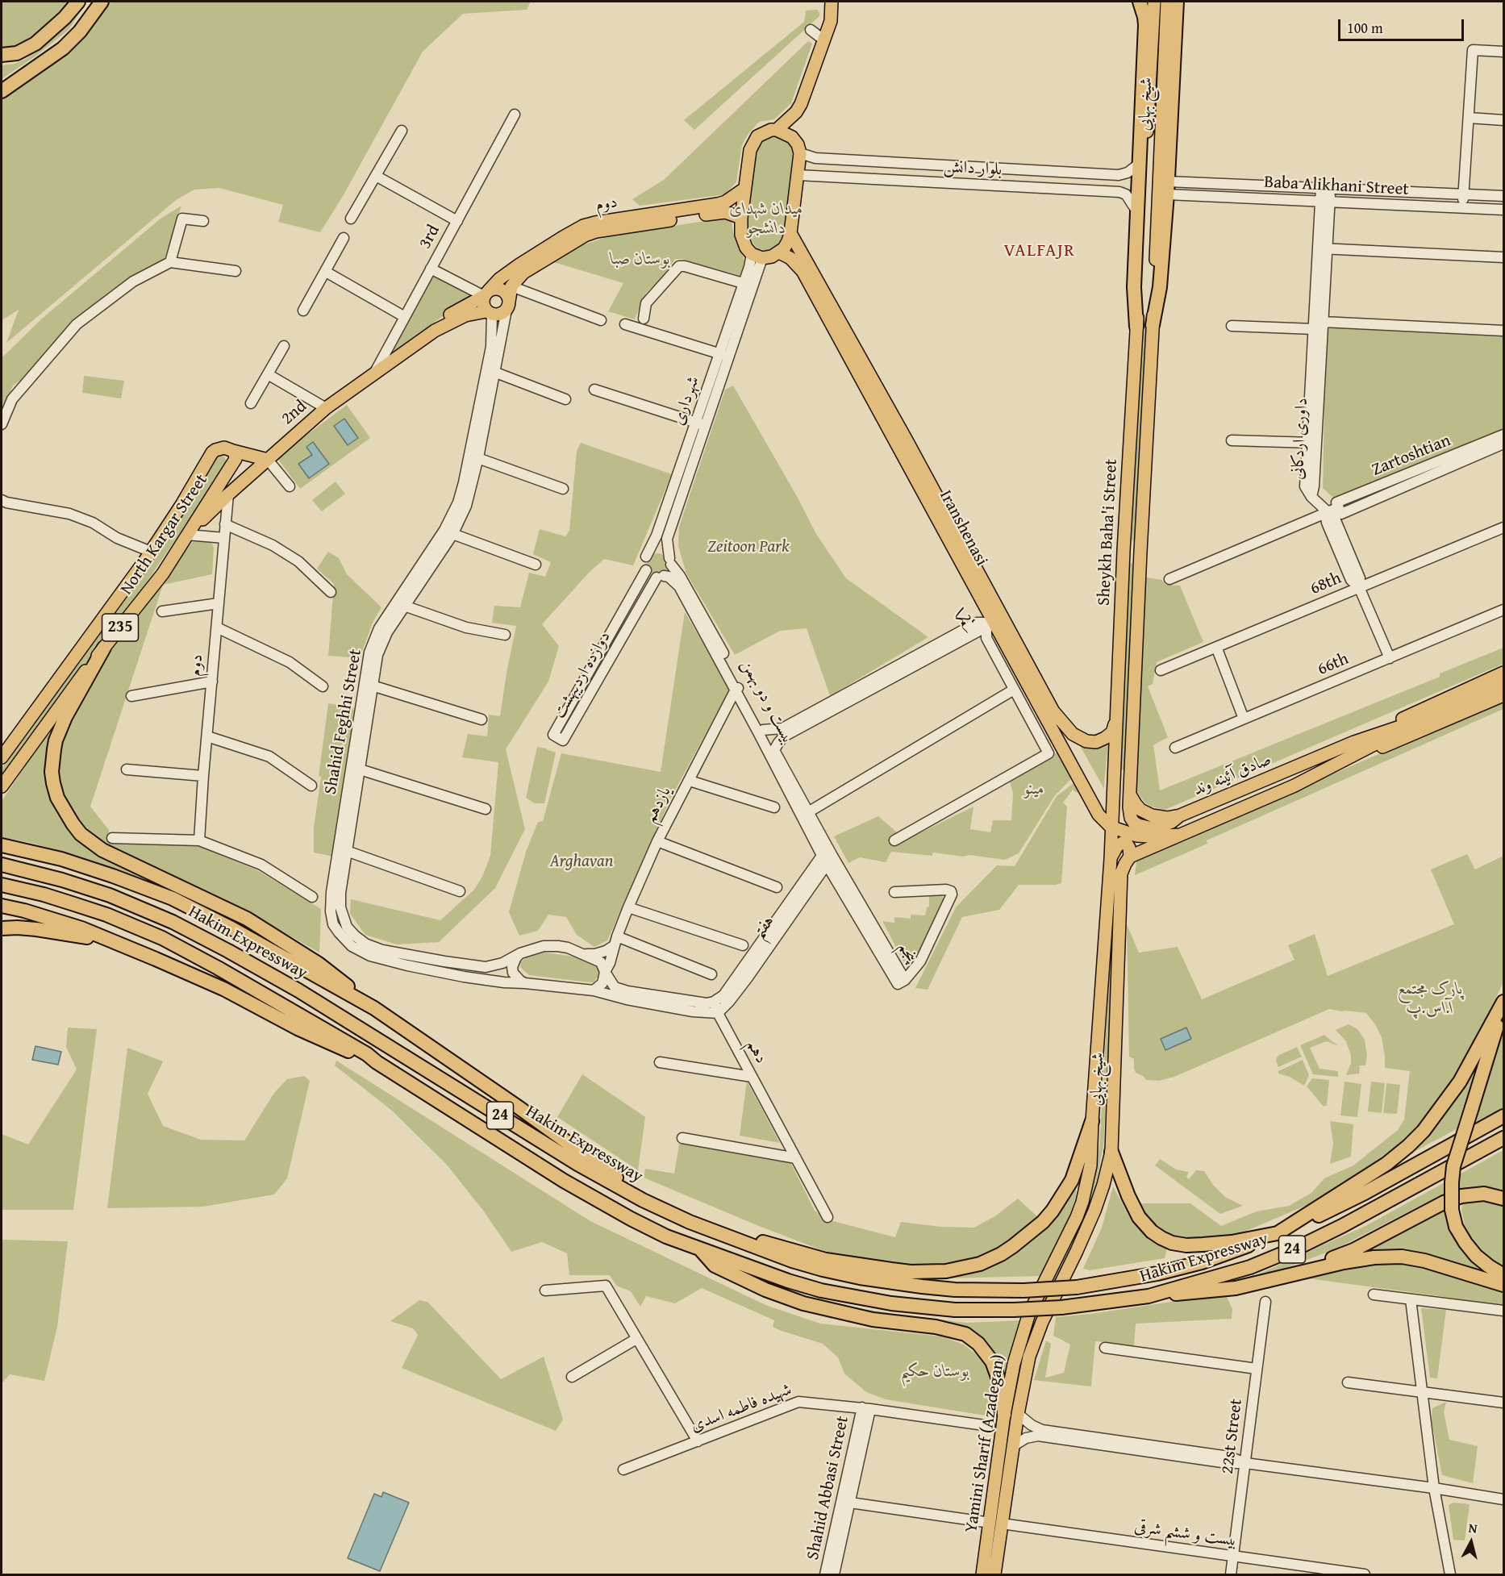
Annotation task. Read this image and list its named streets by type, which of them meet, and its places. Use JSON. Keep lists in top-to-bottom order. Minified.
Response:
{"streets":{"highway":["Hakim Expressway","24"],"main road":["شیخ بهایی","دوم","2nd","Iranshenasi","Sheykh Baha'i Street","North Kargar Street","235","صادق آئینه وند","Yamini Sharif (Azadegan)"],"street":["بلوار دانش","Baba Alikhani Street","3rd","شهرداری","داوری اردکانی","Zartoshtian","68th","یکم","66th","دوازده اردیبهشت","بیست و دو بهمن","Shahid Feghhi Street","یازدهم","هفتم","پنجم","دهم","شهیده فاطمه اسدی","22st Street","Shahid Abbasi Street","بیست و ششم شرقی"]},"crossings":[["شیخ بهایی","بلوار دانش"],["شیخ بهایی","Sheykh Baha'i Street"],["شیخ بهایی","صادق آئینه وند"],["شیخ بهایی","Hakim Expressway"],["شیخ بهایی","24"],["شیخ بهایی","Yamini Sharif (Azadegan)"],["Baba Alikhani Street","داوری اردکانی"],["دوم","2nd"],["دوم","Shahid Feghhi Street"],["3rd","2nd"],["شهرداری","دوازده اردیبهشت"],["شهرداری","بیست و دو بهمن"],["2nd","North Kargar Street"],["2nd","Shahid Feghhi Street"],["داوری اردکانی","Zartoshtian"],["Iranshenasi","Sheykh Baha'i Street"],["Iranshenasi","یکم"],["Sheykh Baha'i Street","صادق آئینه وند"],["یکم","بیست و دو بهمن"],["دوازده اردیبهشت","بیست و دو بهمن"],["بیست و دو بهمن","یازدهم"],["بیست و دو بهمن","هفتم"],["بیست و دو بهمن","پنجم"],["Shahid Feghhi Street","یازدهم"],["هفتم","پنجم"],["هفتم","دهم"],["Hakim Expressway","24"],["Hakim Expressway","Yamini Sharif (Azadegan)"],["24","Yamini Sharif (Azadegan)"],["شهیده فاطمه اسدی","Shahid Abbasi Street"],["22st Street","بیست و ششم شرقی"],["Yamini Sharif (Azadegan)","بیست و ششم شرقی"],["Shahid Abbasi Street","بیست و ششم شرقی"]],"districts":["VALFAJR"],"parks":["میدان شهدای دانشجو","بوستان صبا","Zeitoon Park","مینو","Arghavan","پارک مجتمع آ.اس.پ","بوستان حکیم"],"scale_bar":"100 m","north":"top"}
